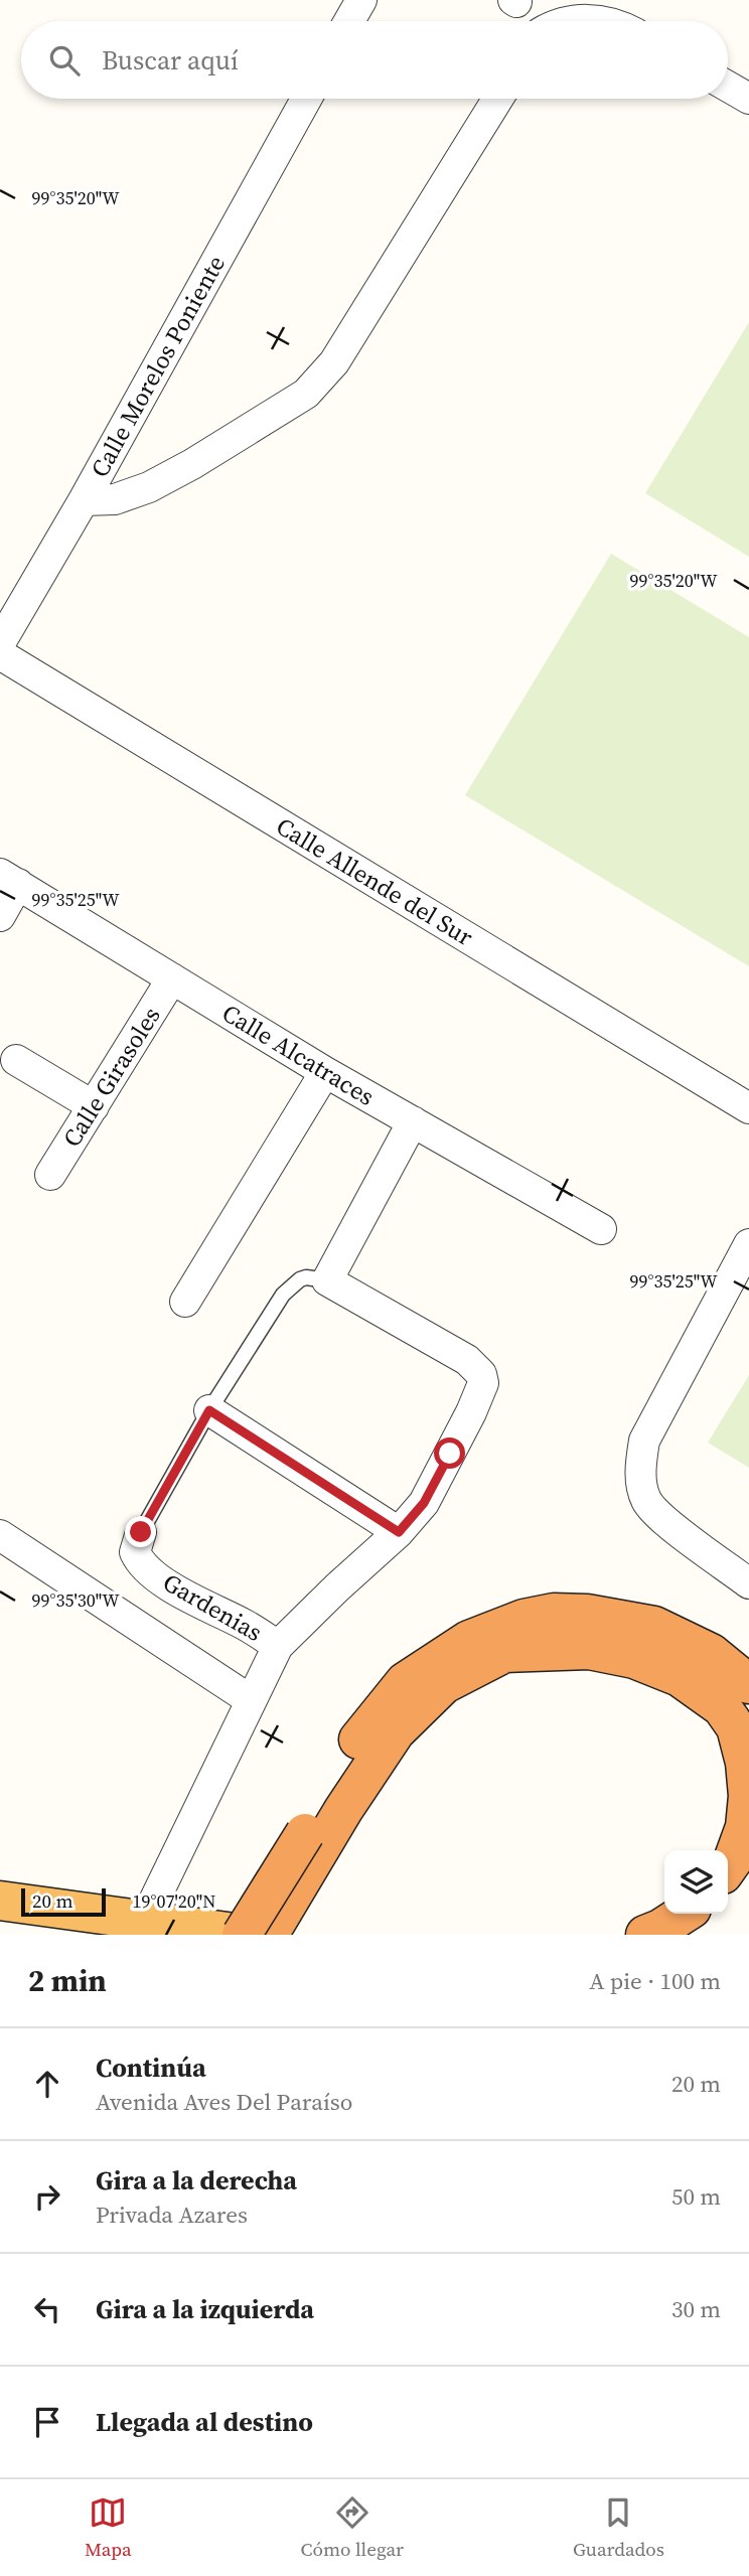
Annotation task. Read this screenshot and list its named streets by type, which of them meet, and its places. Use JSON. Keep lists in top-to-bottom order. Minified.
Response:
{"streets":{"street":["Calle Morelos Poniente","Calle Allende del Sur","Calle Alcatraces","Calle Girasoles","Gardenias"]},"crossings":[["Calle Alcatraces","Calle Girasoles"]],"scale_bar":"20 m","page":{"search":"Buscar aquí","scale":"20 m","heading":["2 min","A pie · 100 m"],"list":[["Continúa","Avenida Aves Del Paraíso","20 m"],["Gira a la derecha","Privada Azares","50 m"],["Gira a la izquierda","30 m"],"Llegada al destino"],"nav":["Mapa","Cómo llegar","Guardados"]},"coordinates":["99°35'20\"W","99°35'25\"W","99°35'30\"W","19°07'20\"N"]}
